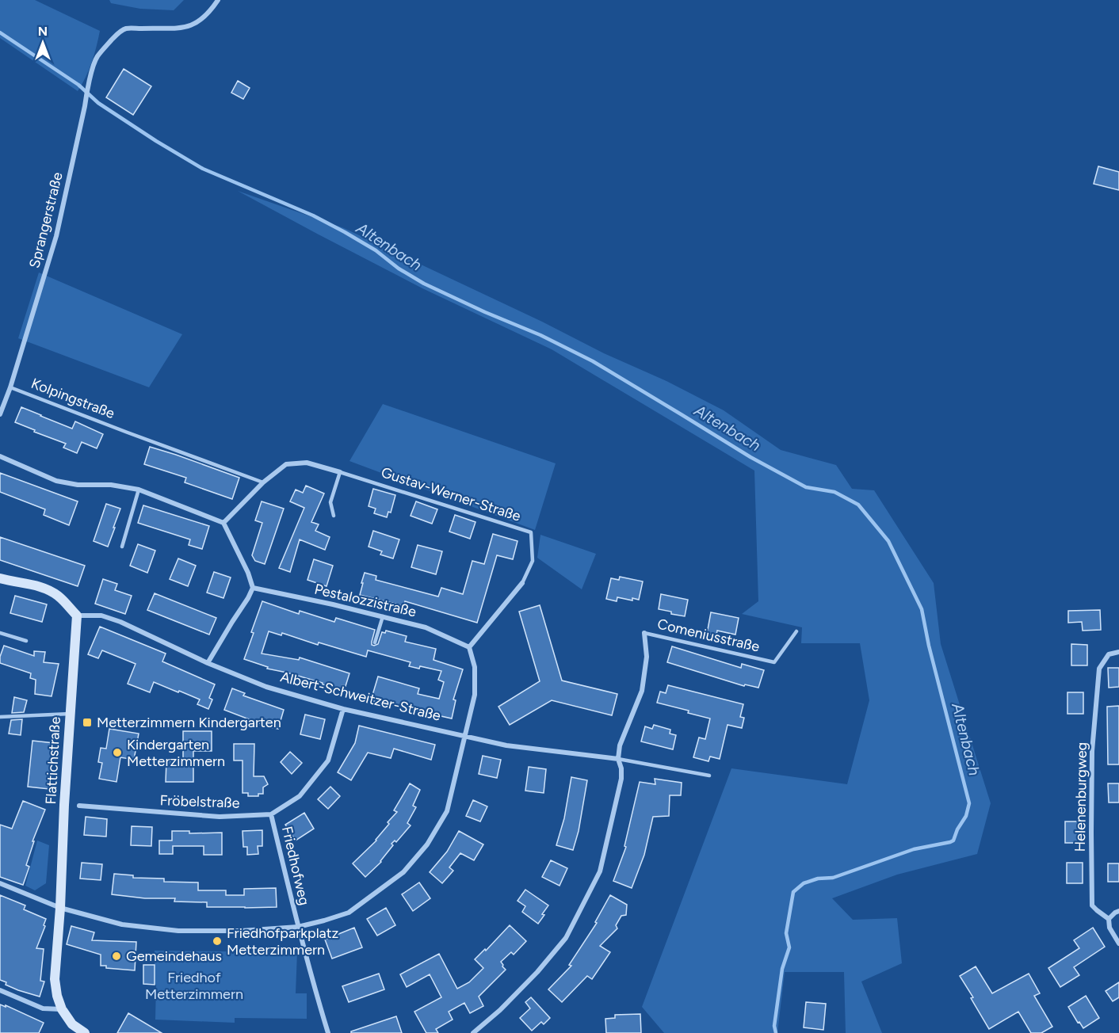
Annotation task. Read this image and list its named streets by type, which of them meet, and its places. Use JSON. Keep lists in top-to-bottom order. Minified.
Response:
{"streets":{"main road":["Flattichstraße"],"street":["Sprangerstraße","Gustav-Werner-Straße","Pestalozzistraße","Comeniusstraße","Albert-Schweitzer-Straße","Helenenburgweg","Fröbelstraße","Friedhofweg"],"lane":["Kolpingstraße"]},"crossings":[["Sprangerstraße","Kolpingstraße"],["Kolpingstraße","Gustav-Werner-Straße"],["Comeniusstraße","Albert-Schweitzer-Straße"],["Albert-Schweitzer-Straße","Flattichstraße"],["Albert-Schweitzer-Straße","Fröbelstraße"],["Fröbelstraße","Friedhofweg"]],"water":["Altenbach"],"parks":["Friedhof Metterzimmern"],"places":{"transit":["Metterzimmern Kindergarten"],"other":["Kindergarten Metterzimmern","Friedhofparkplatz Metterzimmern","Gemeindehaus"]},"north":"top"}
